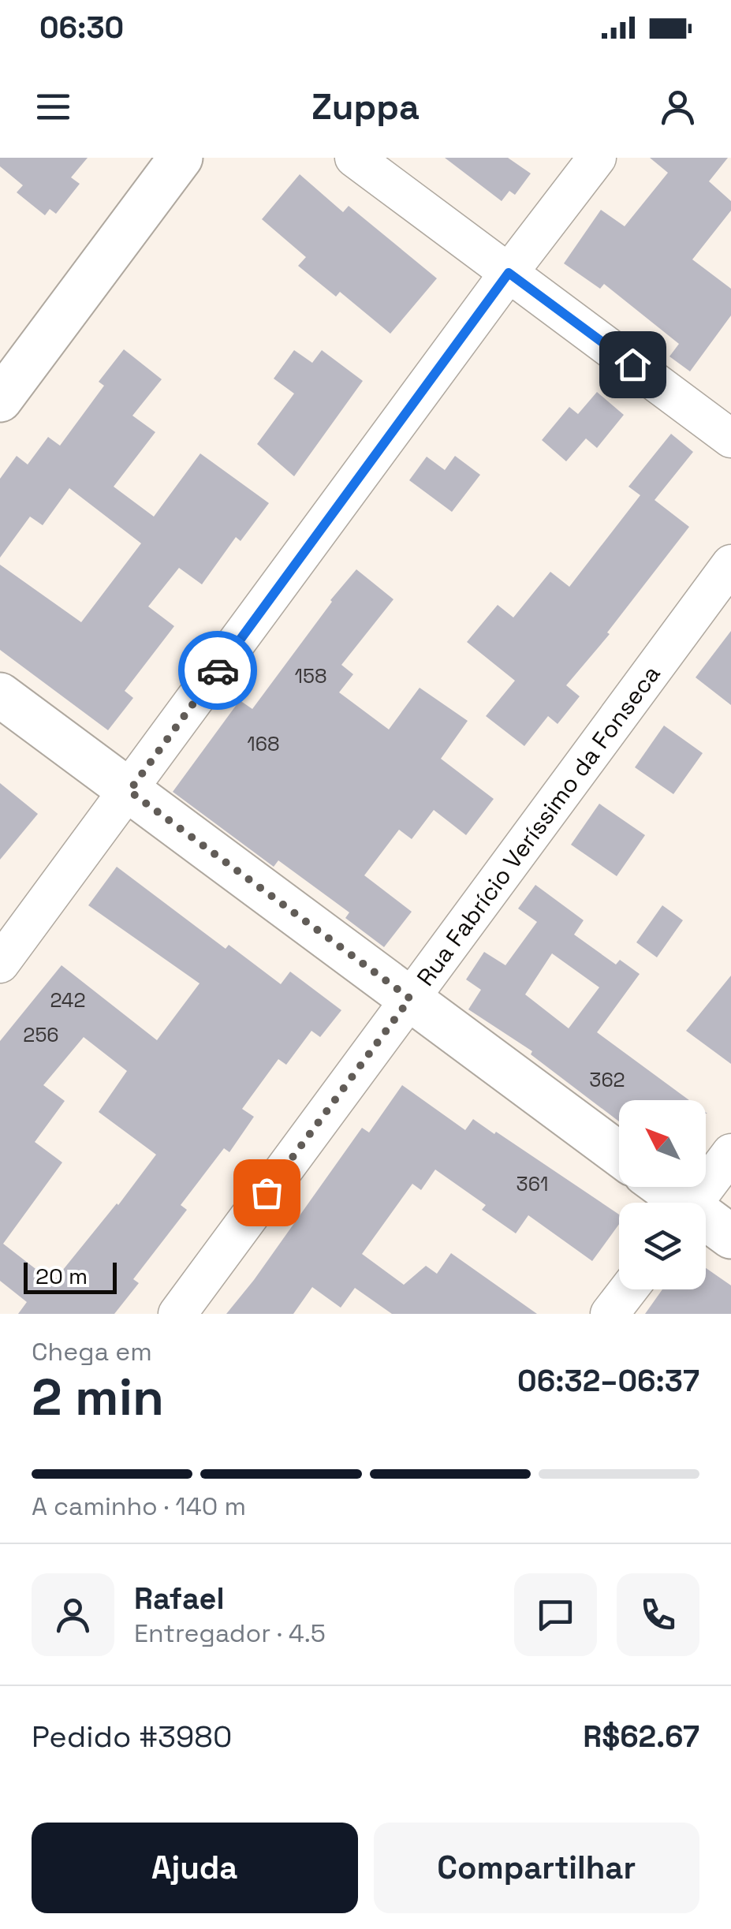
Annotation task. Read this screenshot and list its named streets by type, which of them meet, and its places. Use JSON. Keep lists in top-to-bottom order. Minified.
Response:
{"streets":{"street":["Rua Fabrício Veríssimo da Fonseca"]},"house_numbers":["158","168","242","256","362","361"],"scale_bar":"20 m","north":"top left","page":{"status":"06:30","header":"Zuppa","scale":"20 m","heading":["2 min","Chega em","06:32–06:37"],"panel":["Rafael","Entregador · 4.5","Pedido #3980","R$62.67"],"bar":"A caminho · 140 m","buttons":["Ajuda","Compartilhar"]}}
